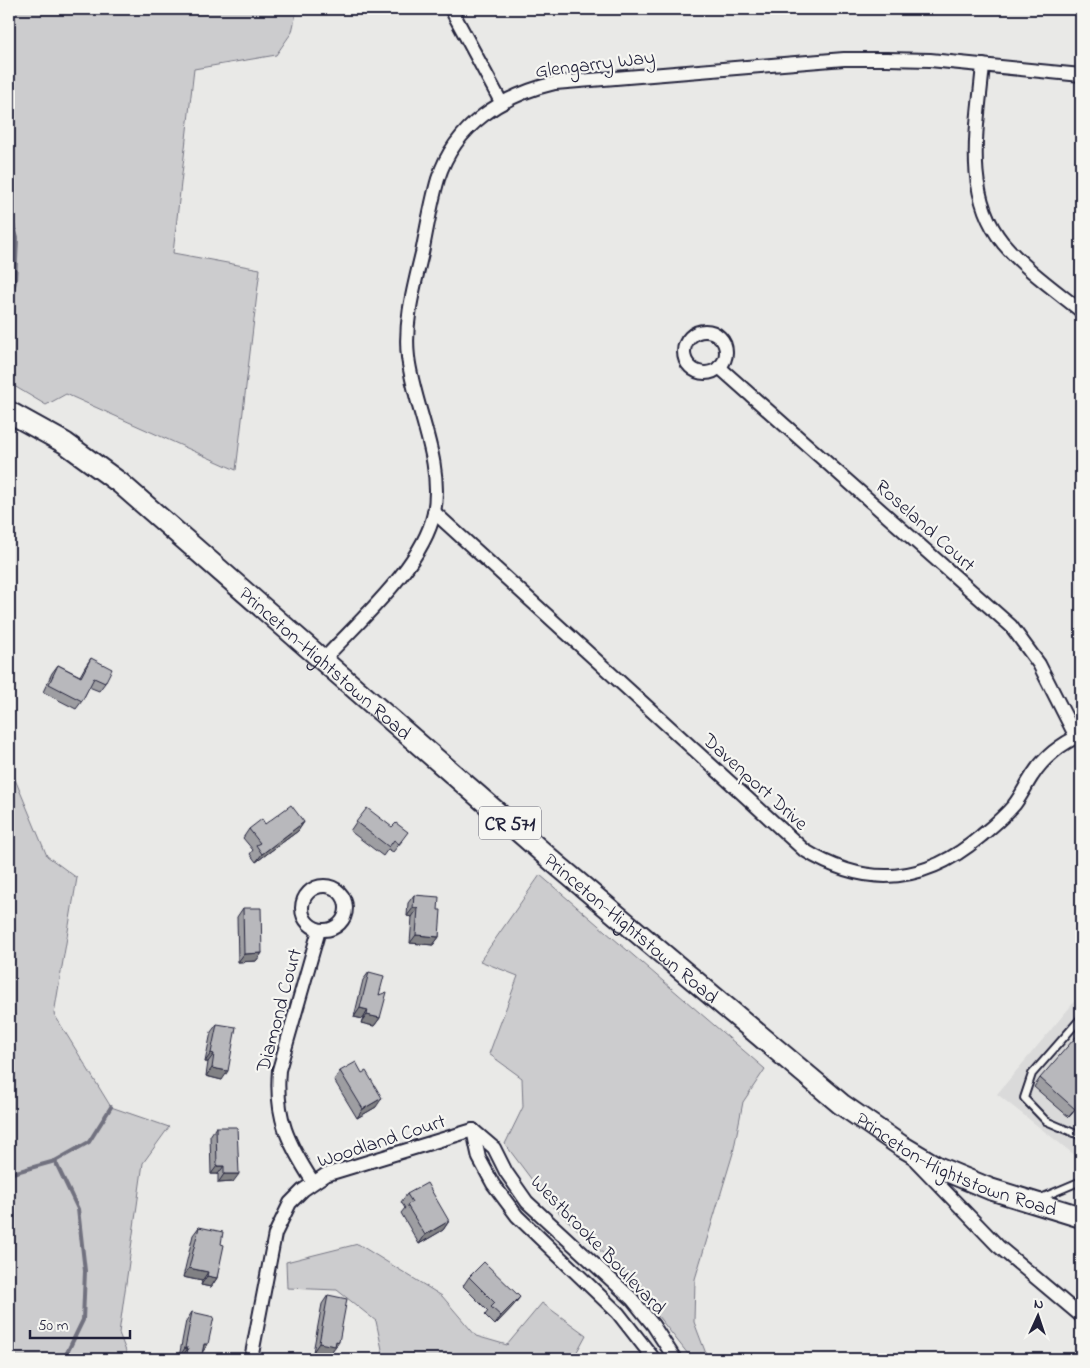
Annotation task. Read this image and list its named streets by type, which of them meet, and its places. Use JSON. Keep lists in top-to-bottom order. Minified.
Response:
{"streets":{"main road":["Princeton-Hightstown Road","CR 571"],"street":["Glengarry Way","Roseland Court","Davenport Drive","Diamond Court","Woodland Court","Westbrooke Boulevard"]},"crossings":[["Glengarry Way","Princeton-Hightstown Road"],["Glengarry Way","Davenport Drive"],["Roseland Court","Davenport Drive"],["Diamond Court","Woodland Court"],["Woodland Court","Westbrooke Boulevard"]],"scale_bar":"50 m","north":"top"}
